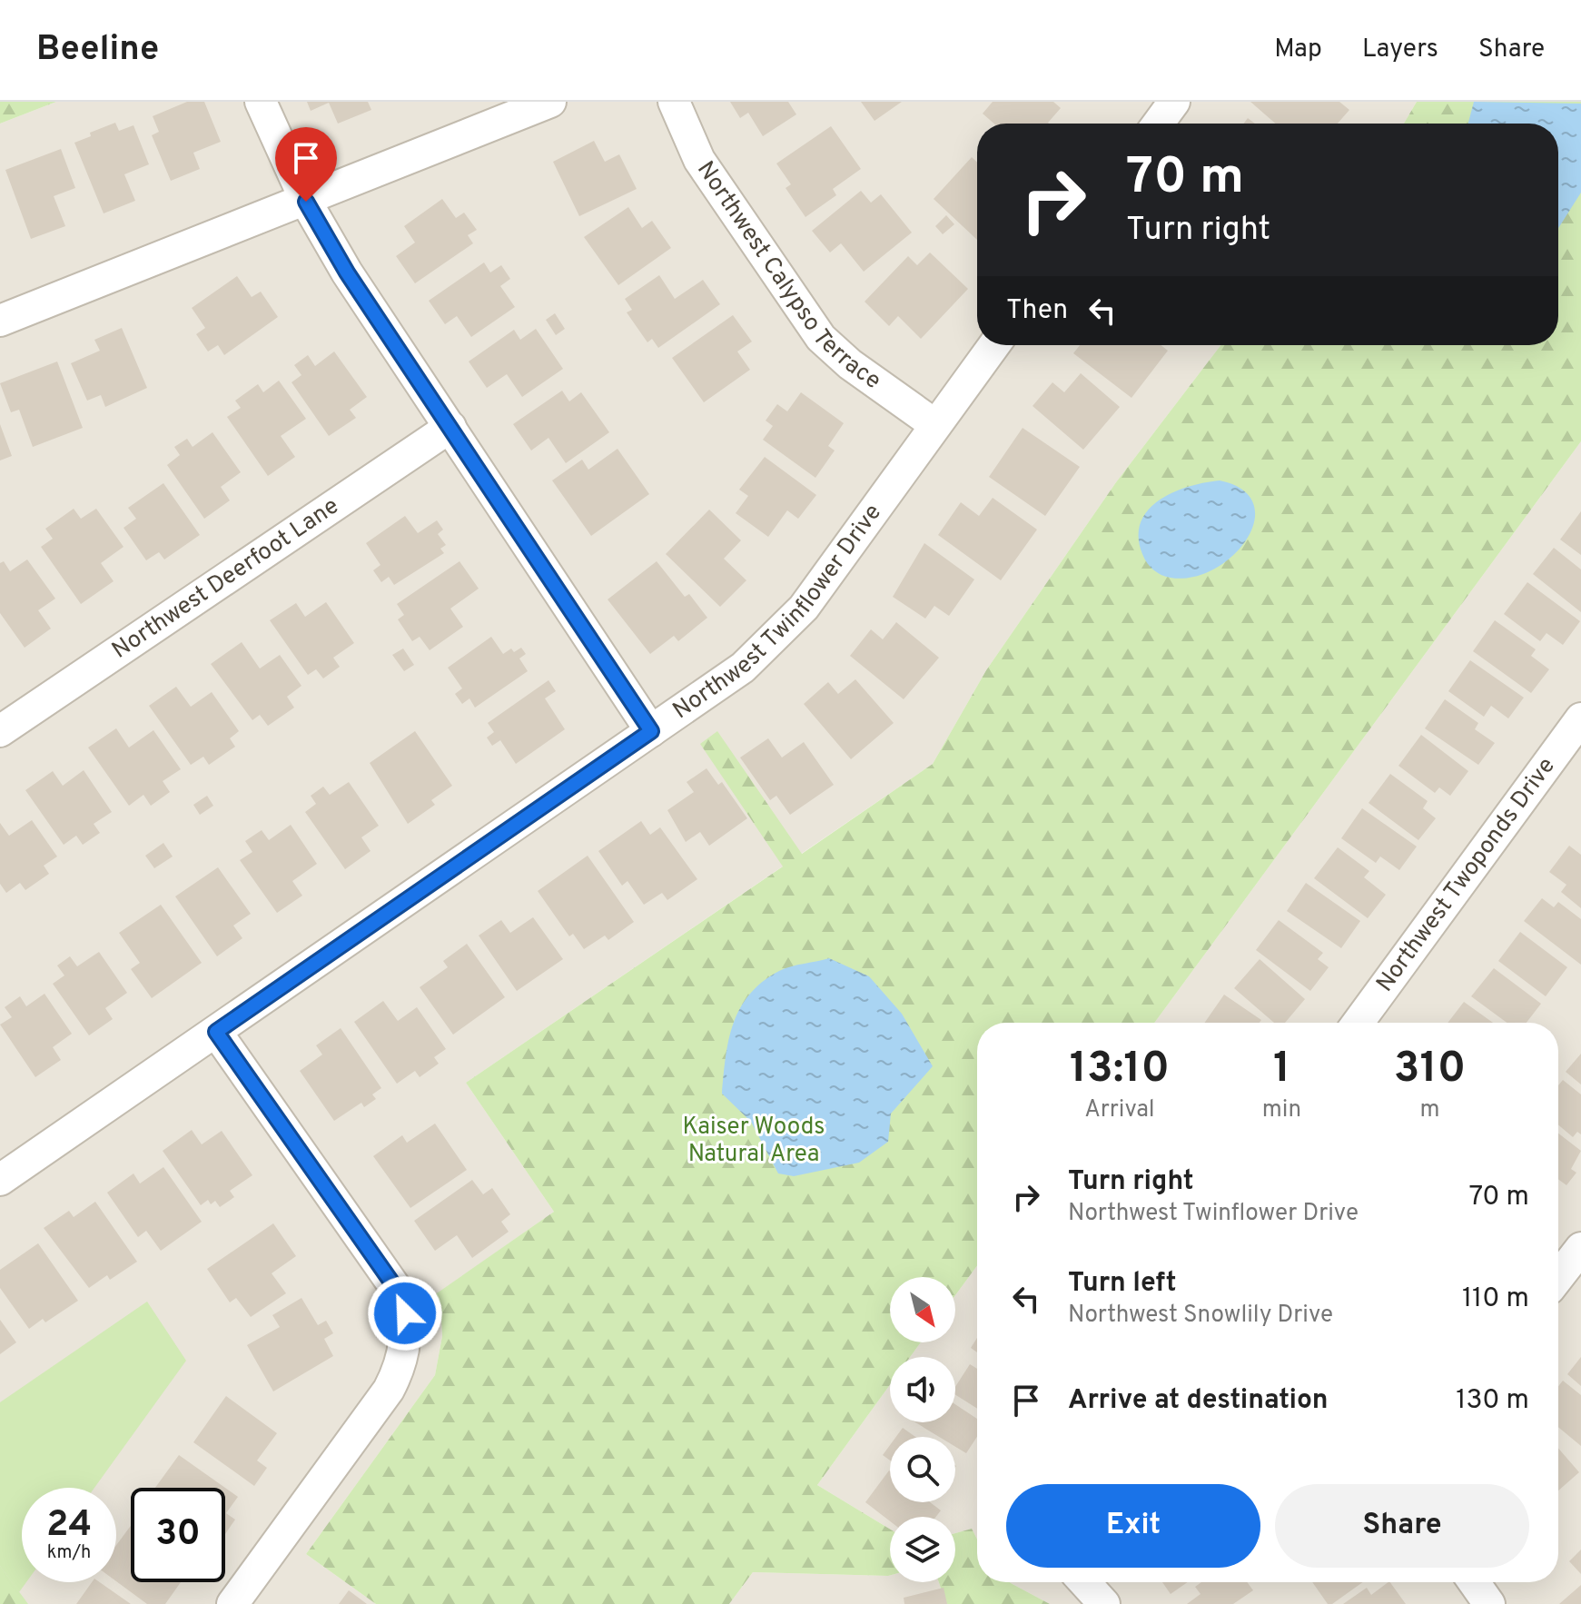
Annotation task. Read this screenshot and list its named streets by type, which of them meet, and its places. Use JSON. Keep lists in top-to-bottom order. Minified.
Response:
{"streets":{"street":["Northwest Calypso Terrace","Northwest Deerfoot Lane","Northwest Twinflower Drive","Northwest Twoponds Drive"]},"crossings":[["Northwest Calypso Terrace","Northwest Twinflower Drive"]],"parks":["Kaiser Woods Natural Area"],"north":"bottom right","page":{"header":"Beeline","nav":["Map","Layers","Share"],"turn":["70 m","Turn right"],"then":"Then","eta":["13:10","Arrival","1","min","310","m"],"list":[{"name":"Turn right","note":"Northwest Twinflower Drive","value":"70 m"},{"name":"Turn left","note":"Northwest Snowlily Drive","value":"110 m"},{"name":"Arrive at destination","value":"130 m"}],"buttons":["Exit","Share"],"speed":"24 km/h","limit":"30"}}
